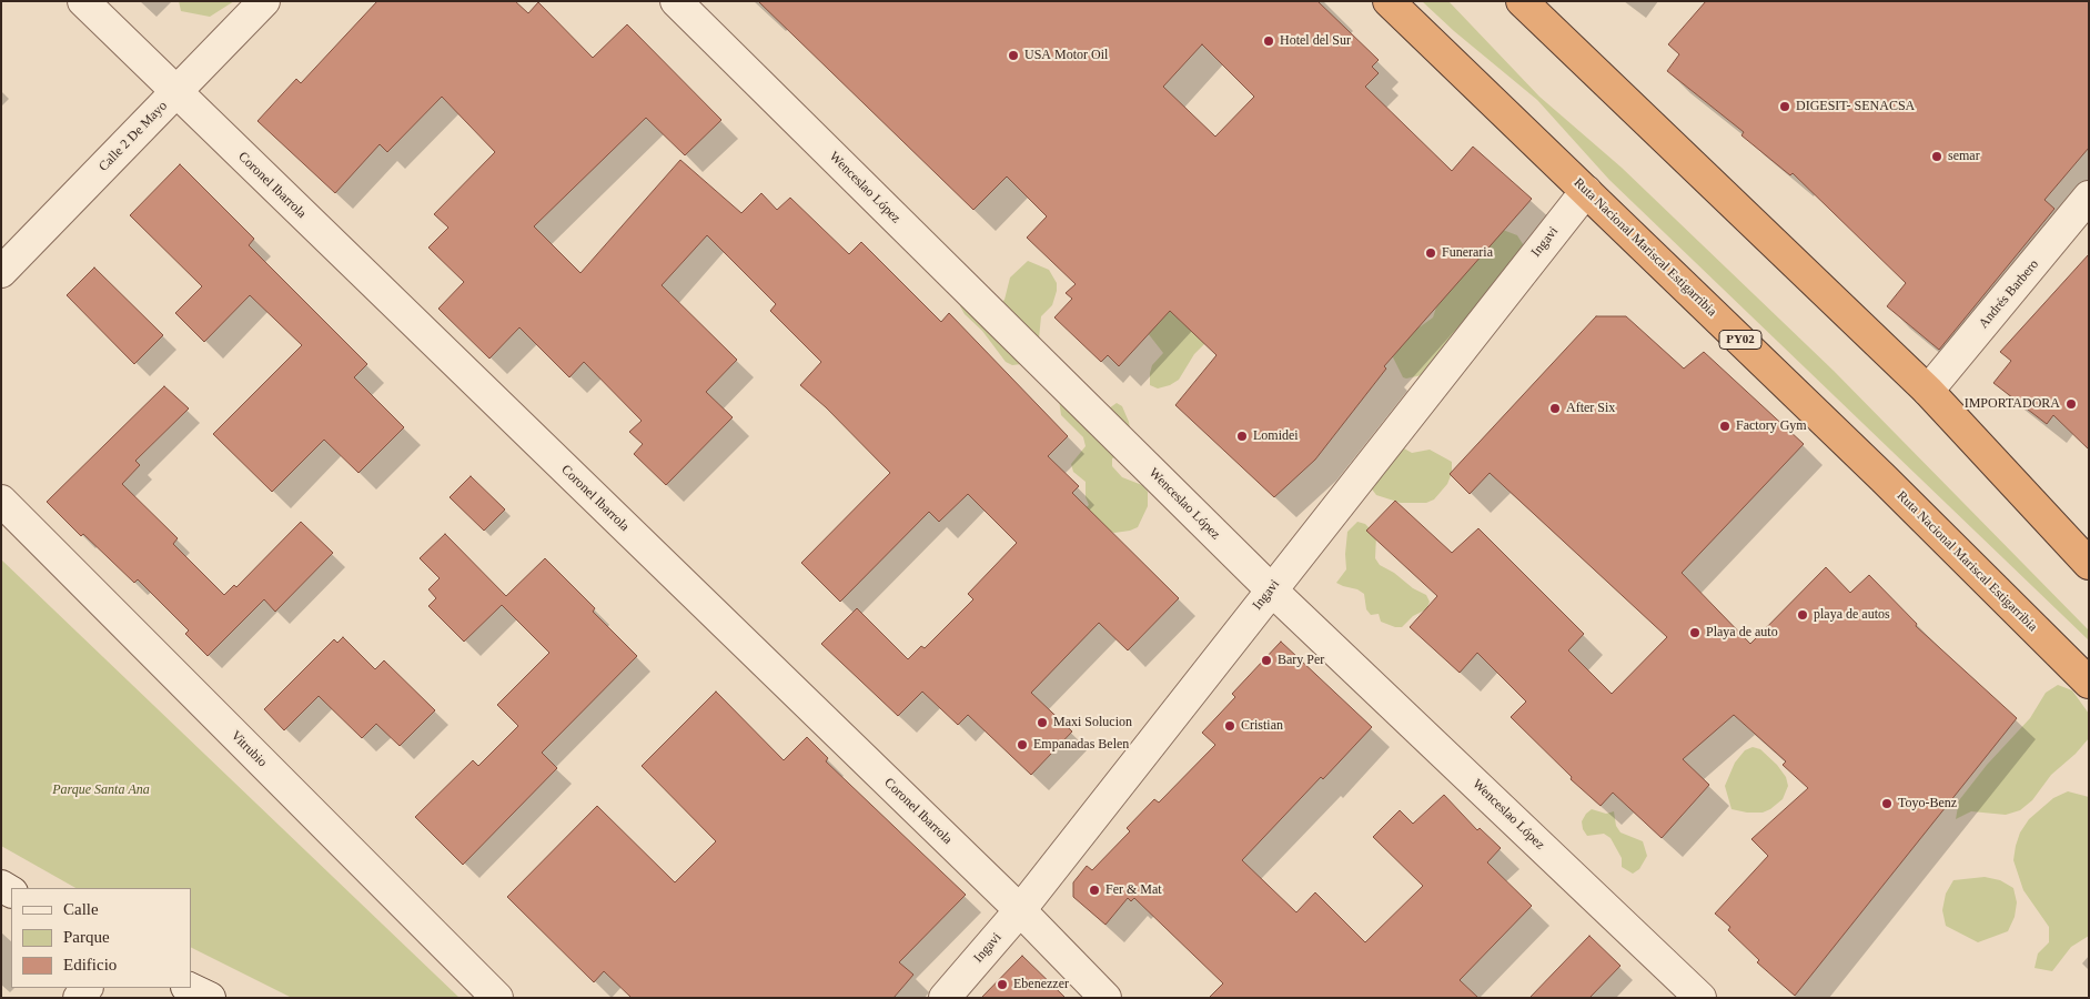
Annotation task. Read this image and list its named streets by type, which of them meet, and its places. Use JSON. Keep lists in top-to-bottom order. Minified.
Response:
{"streets":{"highway":["Ruta Nacional Mariscal Estigarribia","PY02"],"street":["Calle 2 De Mayo","Coronel Ibarrola","Wenceslao López","Ingavi","Andrés Barbero","Vitrubio"]},"crossings":[["Calle 2 De Mayo","Coronel Ibarrola"],["Coronel Ibarrola","Ingavi"],["Wenceslao López","Ingavi"],["Ingavi","Ruta Nacional Mariscal Estigarribia"]],"parks":["Parque Santa Ana"],"places":["Hotel del Sur","USA Motor Oil","DIGESIT- SENACSA","semar","Funeraria","IMPORTADORA","After Six","Factory Gym","Lomidei","playa de autos","Playa de auto","Bary Per","Maxi Solucion","Cristian","Empanadas Belen","Toyo-Benz","Fer & Mat","Ebenezzer"],"legend":["Calle","Parque","Edificio"]}
